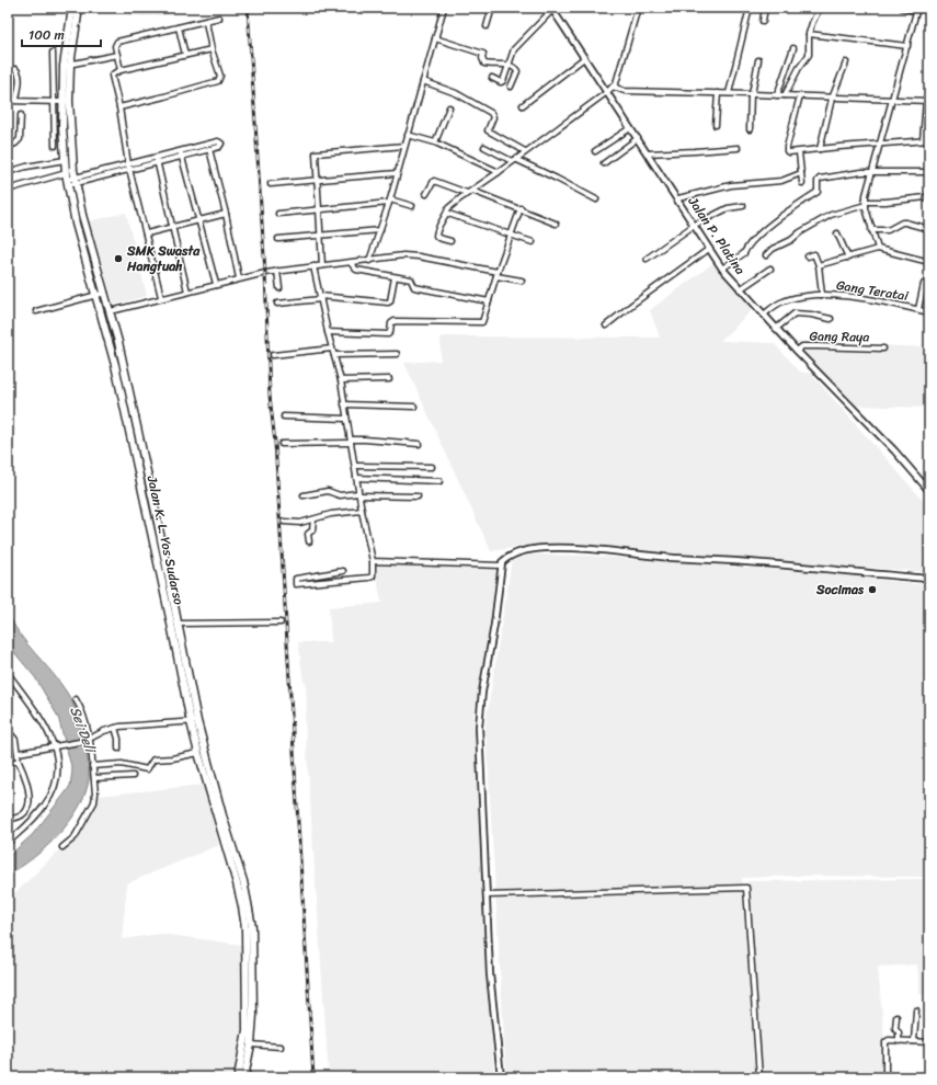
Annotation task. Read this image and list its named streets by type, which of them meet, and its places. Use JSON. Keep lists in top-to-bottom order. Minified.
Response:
{"streets":{"highway":["Jalan K. L. Yos Sudarso"],"street":["Jalan P. Platina","Gang Teratai","Gang Raya"]},"crossings":[["Jalan P. Platina","Gang Teratai"],["Jalan P. Platina","Gang Raya"]],"water":["Sei Deli"],"places":["SMK Swasta Hangtuah","Socimas"],"scale_bar":"100 m"}
